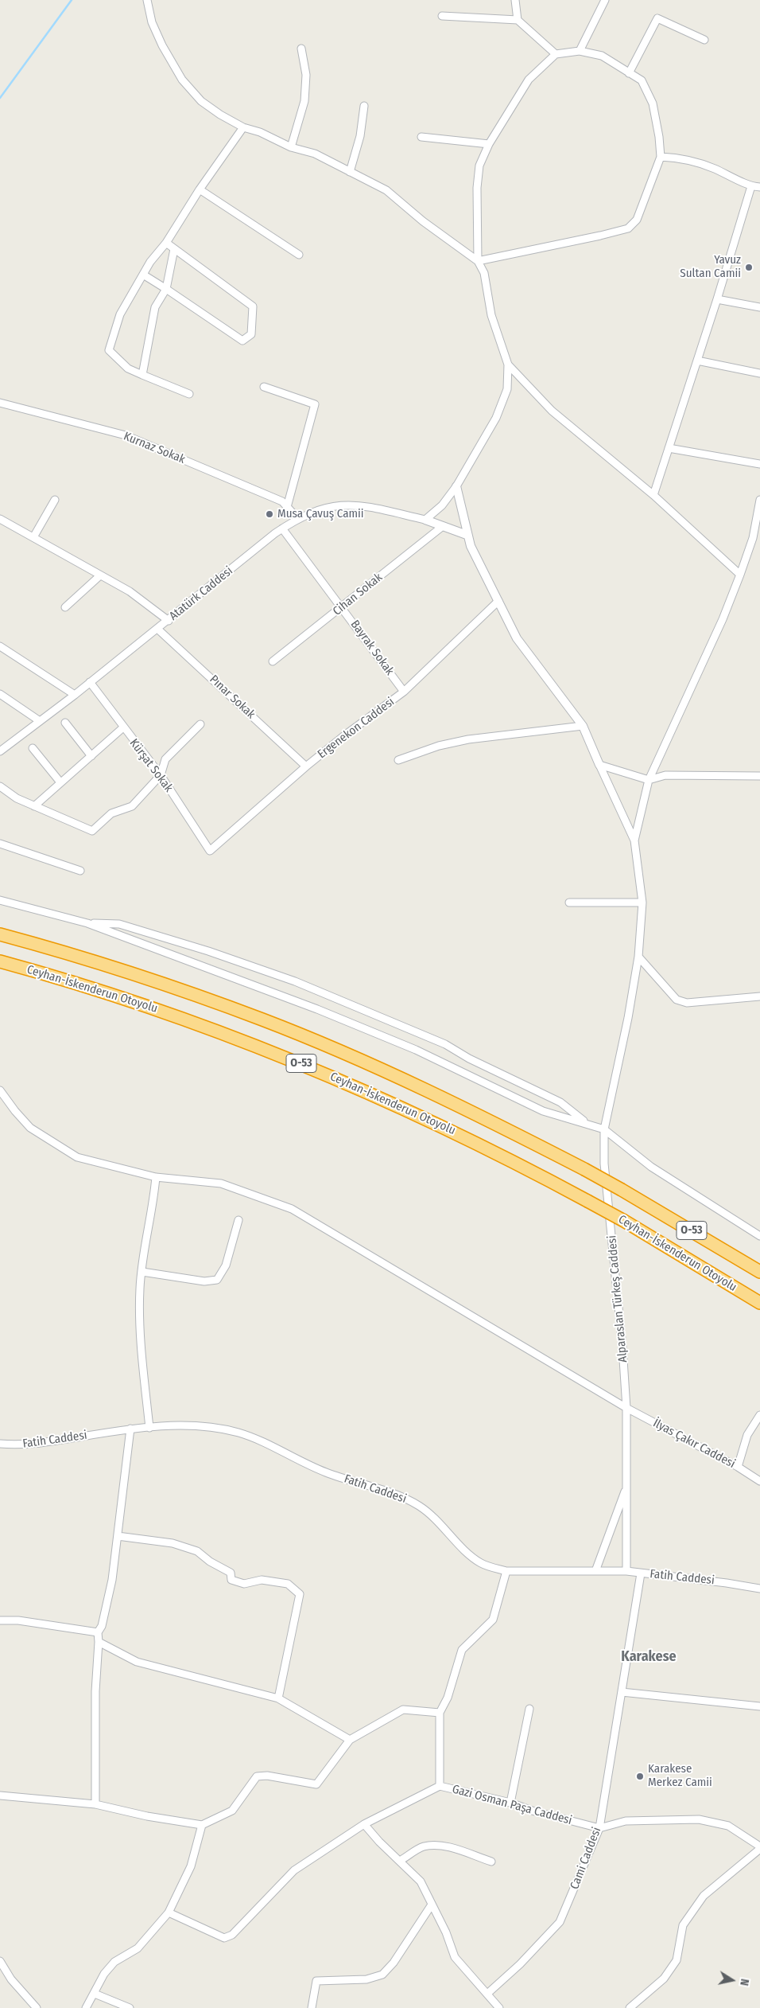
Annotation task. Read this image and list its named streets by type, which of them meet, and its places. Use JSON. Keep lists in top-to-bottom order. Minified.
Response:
{"streets":{"highway":["Ceyhan-İskenderun Otoyolu","O-53"],"street":["Kurnaz Sokak","Atatürk Caddesi","Cihan Sokak","Bayrak Sokak","Pınar Sokak","Ergenekon Caddesi","Kürşat Sokak","Alparaslan Türkeş Caddesi","Fatih Caddesi","İlyas Çakır Caddesi","Gazi Osman Paşa Caddesi","Cami Caddesi"]},"crossings":[["Kurnaz Sokak","Atatürk Caddesi"],["Atatürk Caddesi","Bayrak Sokak"],["Atatürk Caddesi","Pınar Sokak"],["Atatürk Caddesi","Kürşat Sokak"],["Cihan Sokak","Bayrak Sokak"],["Bayrak Sokak","Ergenekon Caddesi"],["Pınar Sokak","Ergenekon Caddesi"],["Ergenekon Caddesi","Kürşat Sokak"],["Alparaslan Türkeş Caddesi","Fatih Caddesi"],["Alparaslan Türkeş Caddesi","İlyas Çakır Caddesi"],["Fatih Caddesi","Cami Caddesi"],["Gazi Osman Paşa Caddesi","Cami Caddesi"]],"districts":["Karakese"],"places":["Yavuz Sultan Camii","Musa Çavuş Camii","Karakese Merkez Camii"],"north":"right"}
